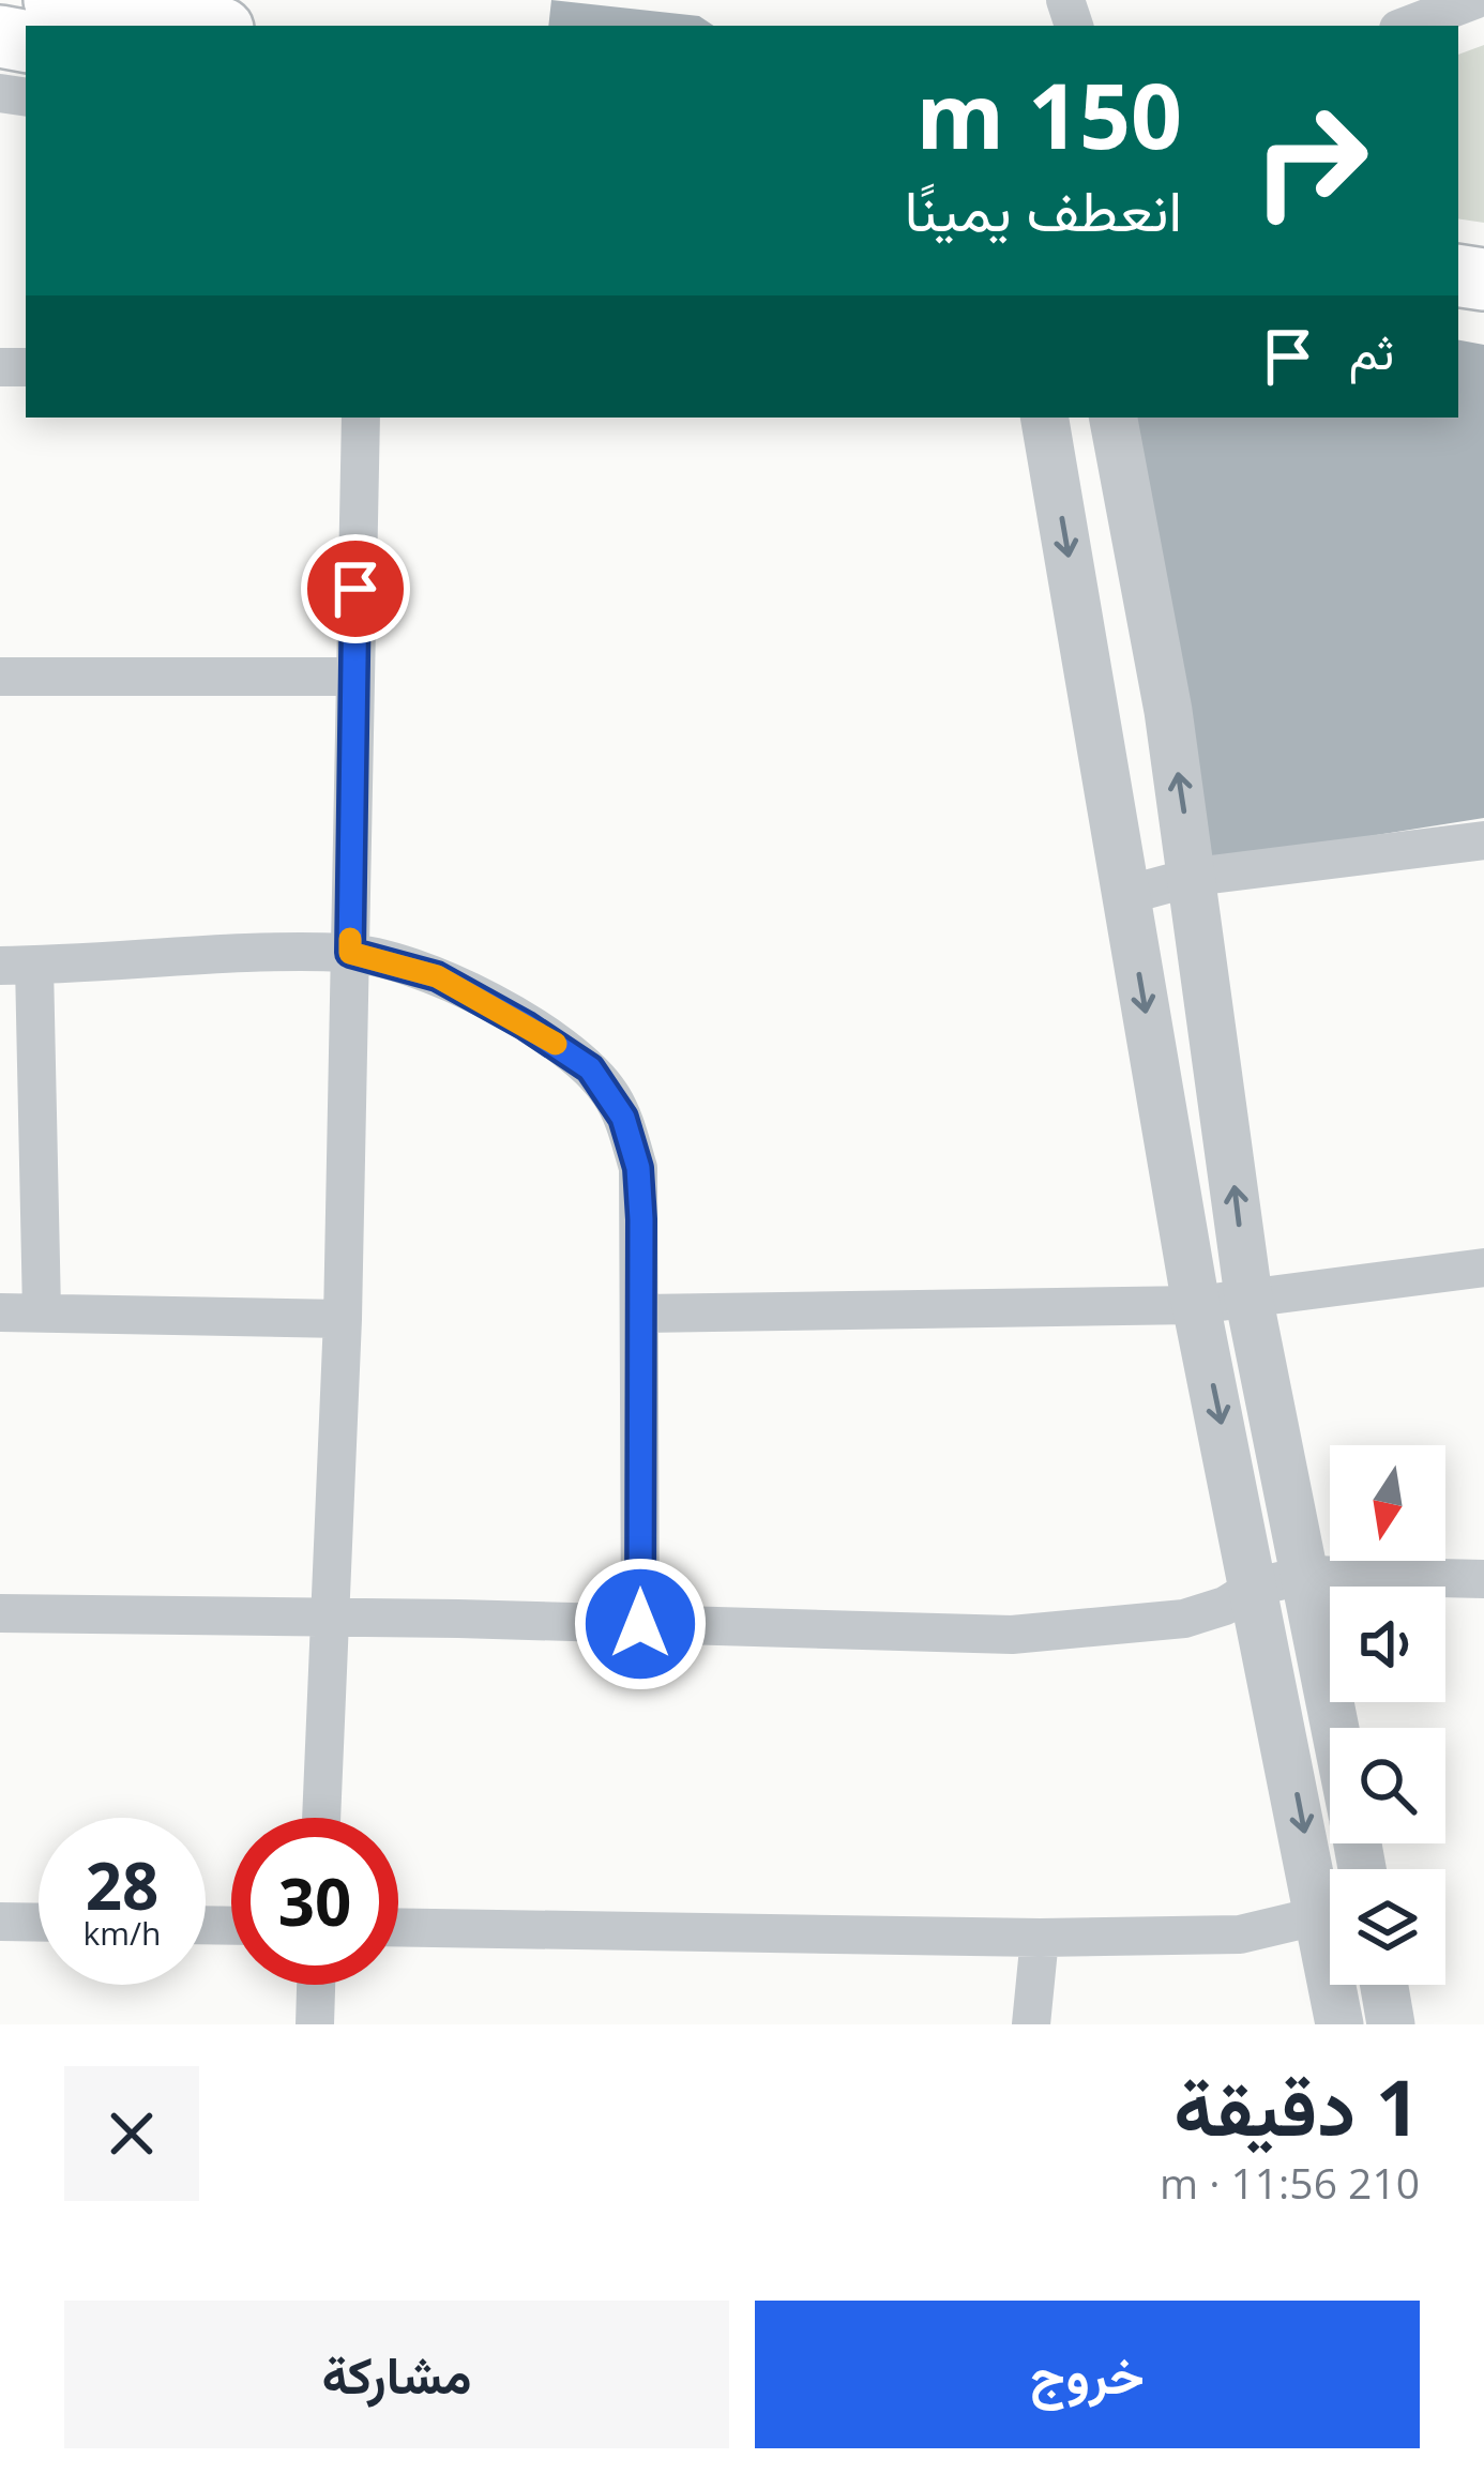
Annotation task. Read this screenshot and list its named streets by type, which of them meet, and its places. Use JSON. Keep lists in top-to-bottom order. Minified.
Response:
{"north":"bottom","page":{"turn":["150 m","انعطف يمينًا"],"then":"ثم","speed":"28 km/h","limit":"30","heading":["1 دقيقة","210 m · 11:56"],"buttons":["خروج","مشاركة"]}}
